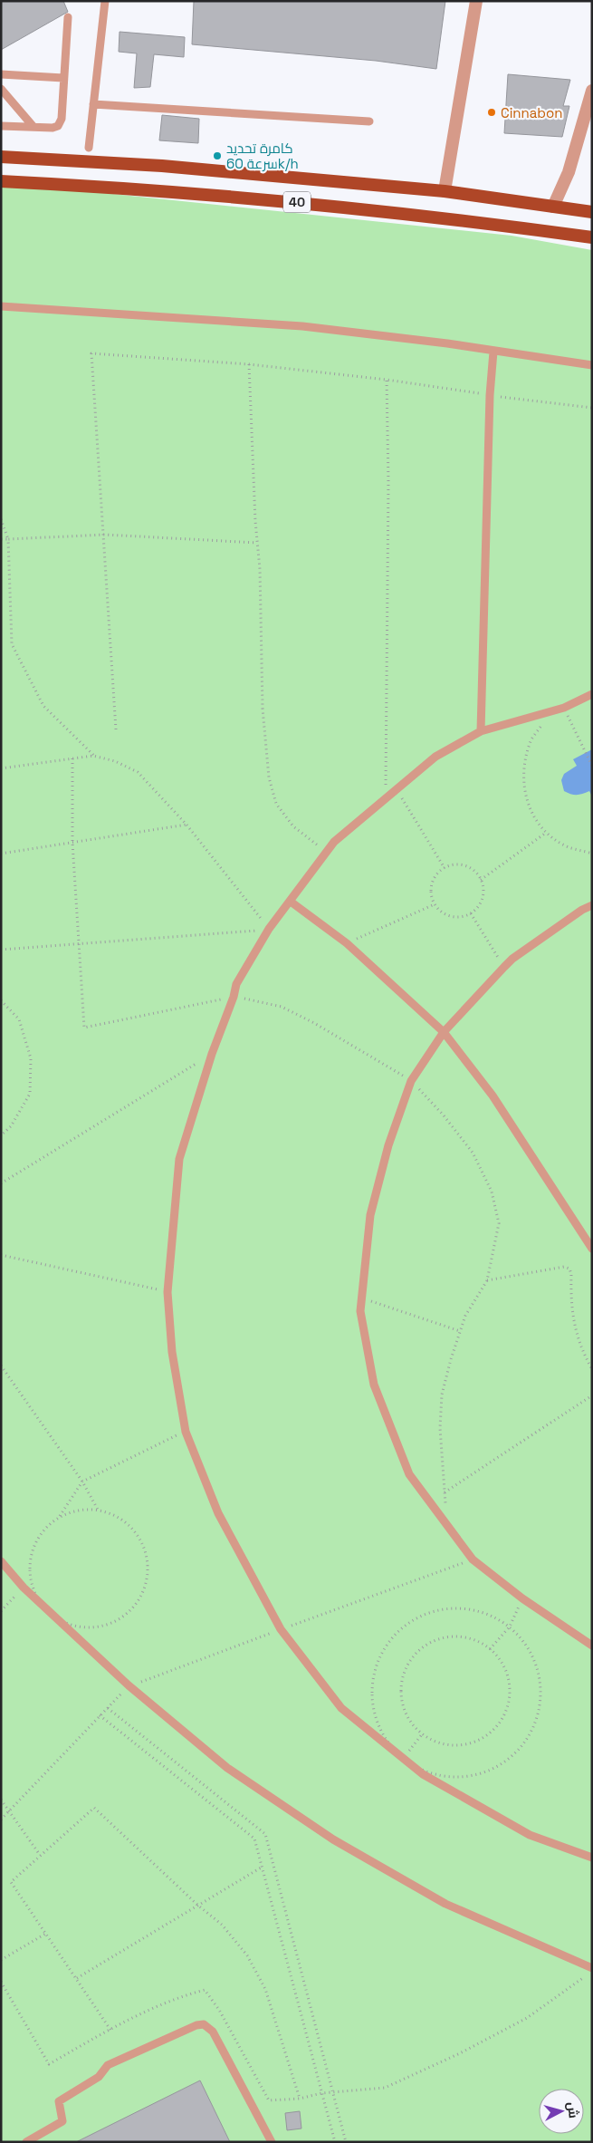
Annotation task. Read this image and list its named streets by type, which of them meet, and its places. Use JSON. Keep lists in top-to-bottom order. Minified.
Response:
{"streets":{"main road":["40"]},"places":["Cinnabon","كامرة تحديد سرعة 60k/h"],"north":"right"}
